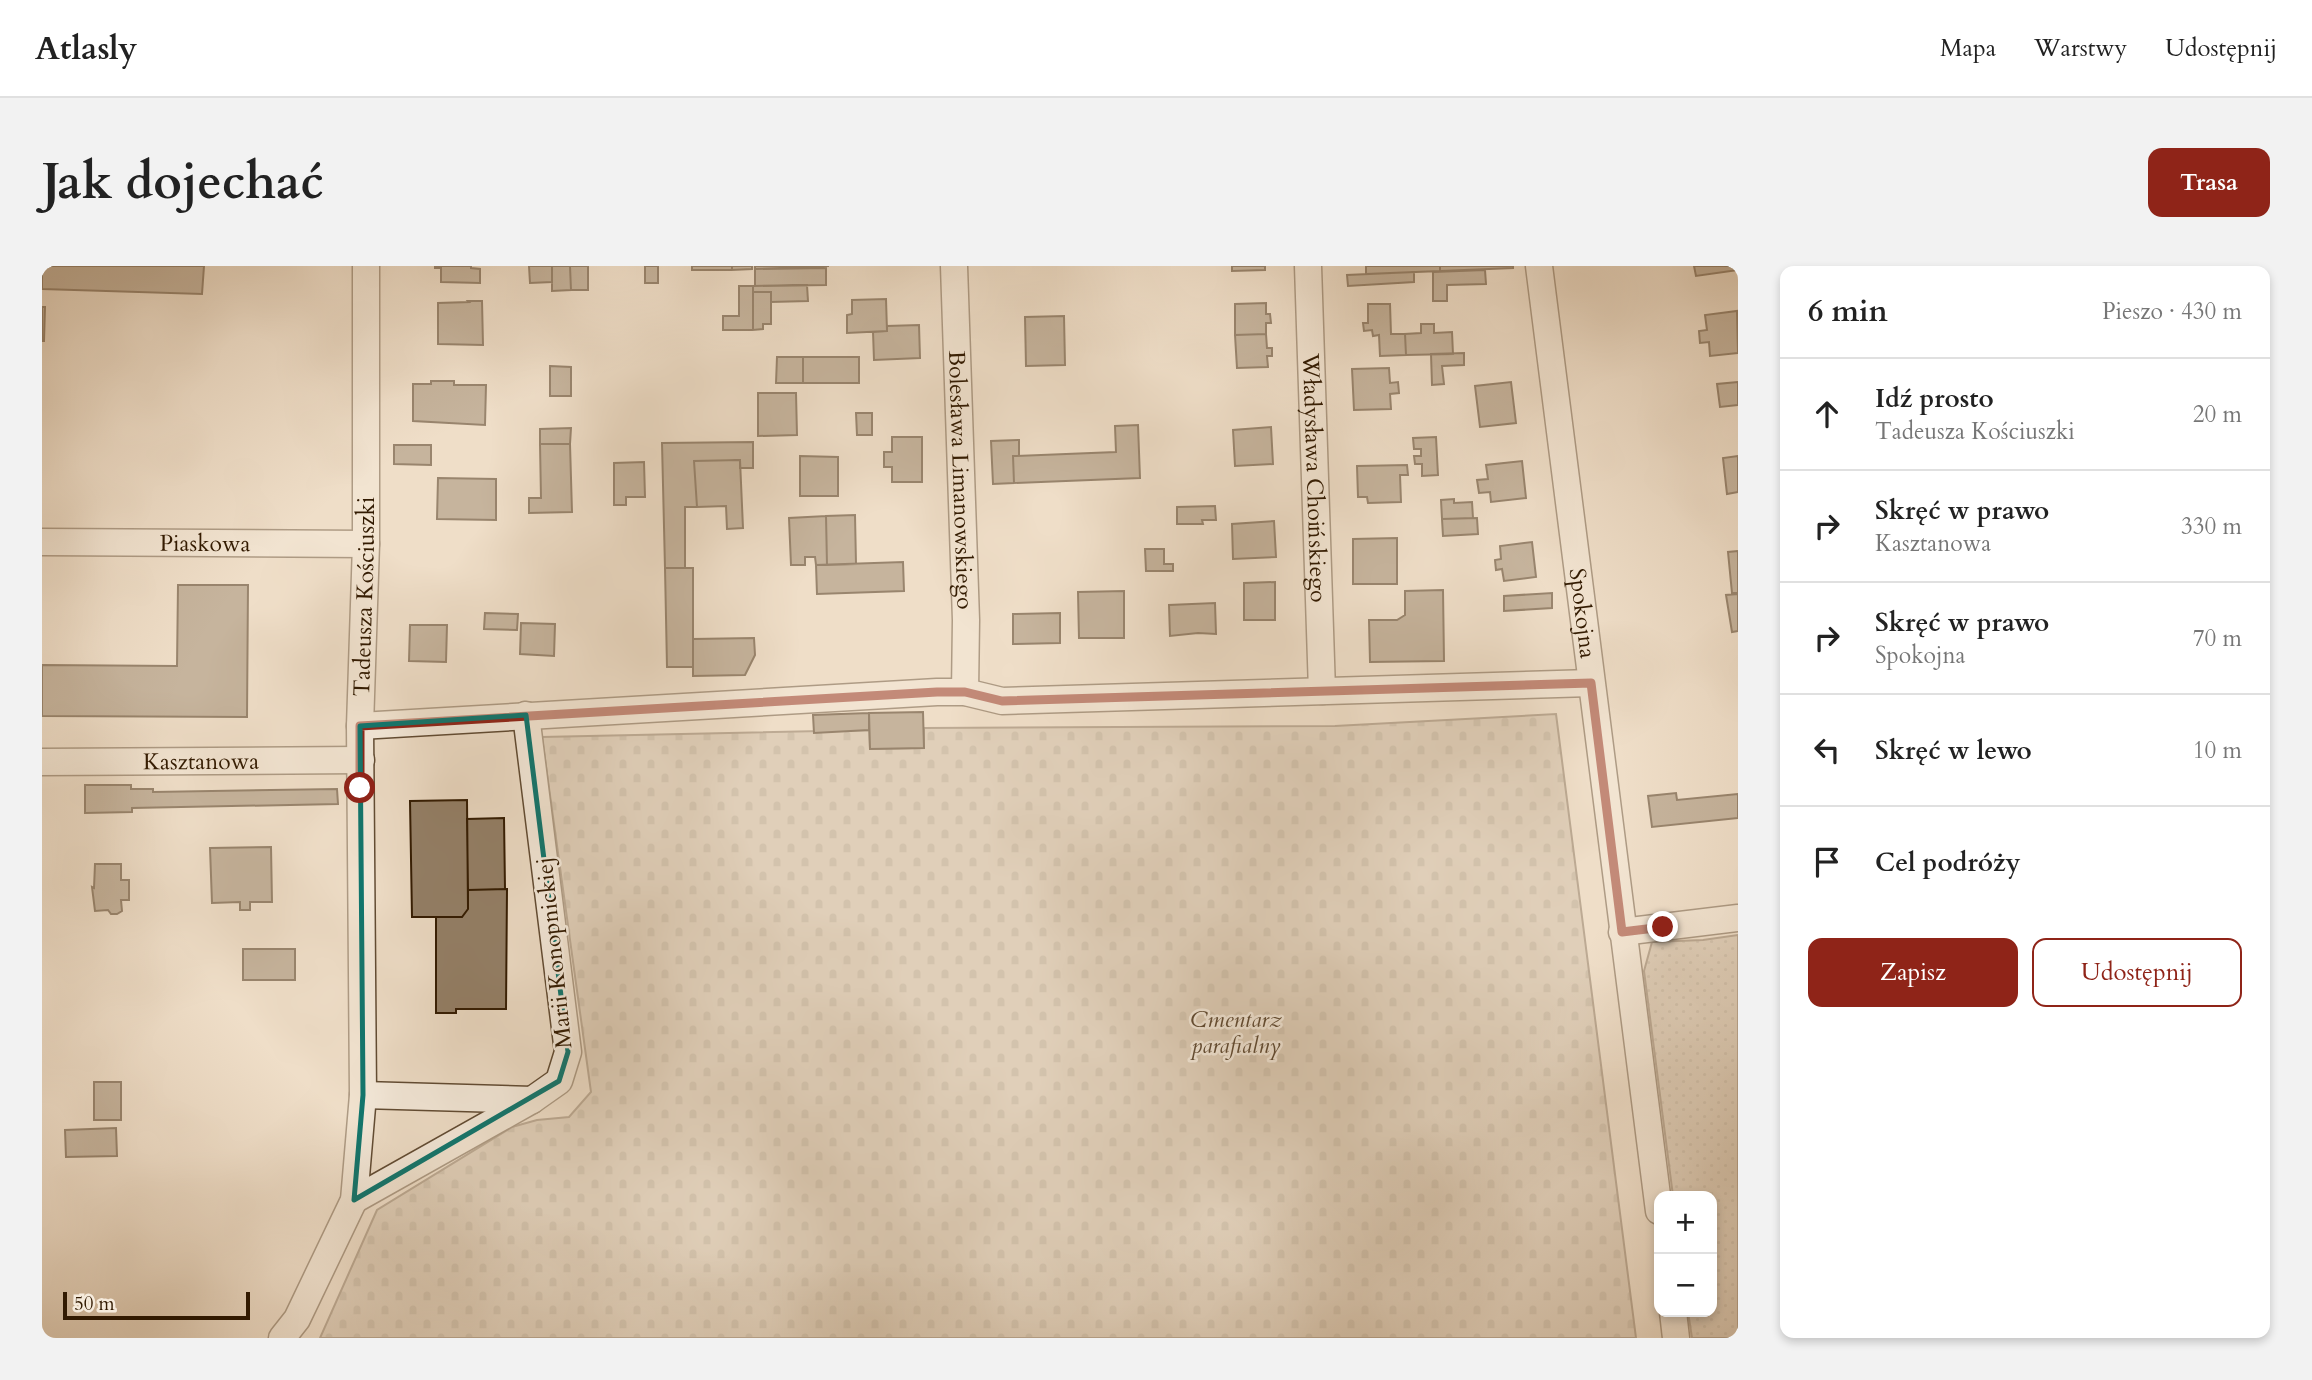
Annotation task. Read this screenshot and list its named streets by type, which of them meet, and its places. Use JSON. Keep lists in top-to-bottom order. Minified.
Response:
{"streets":{"street":["Władysława Choińskiego","Bolesława Limanowskiego","Piaskowa","Tadeusza Kościuszki","Spokojna","Kasztanowa","Marii Konopnickiej"]},"crossings":[["Piaskowa","Tadeusza Kościuszki"],["Tadeusza Kościuszki","Kasztanowa"]],"parks":["Cmentarz parafialny"],"scale_bar":"50 m","page":{"header":"Atlasly","nav":["Mapa","Warstwy","Udostępnij"],"buttons":["Trasa",["Zapisz","Udostępnij"]],"title":"Jak dojechać","heading":["6 min","Pieszo · 430 m"],"list":[["Idź prosto","Tadeusza Kościuszki","20 m"],["Skręć w prawo","Kasztanowa","330 m"],["Skręć w prawo","Spokojna","70 m"],["Skręć w lewo","10 m"],"Cel podróży"],"map_buttons":["+","−"],"scale":"50 m"}}
